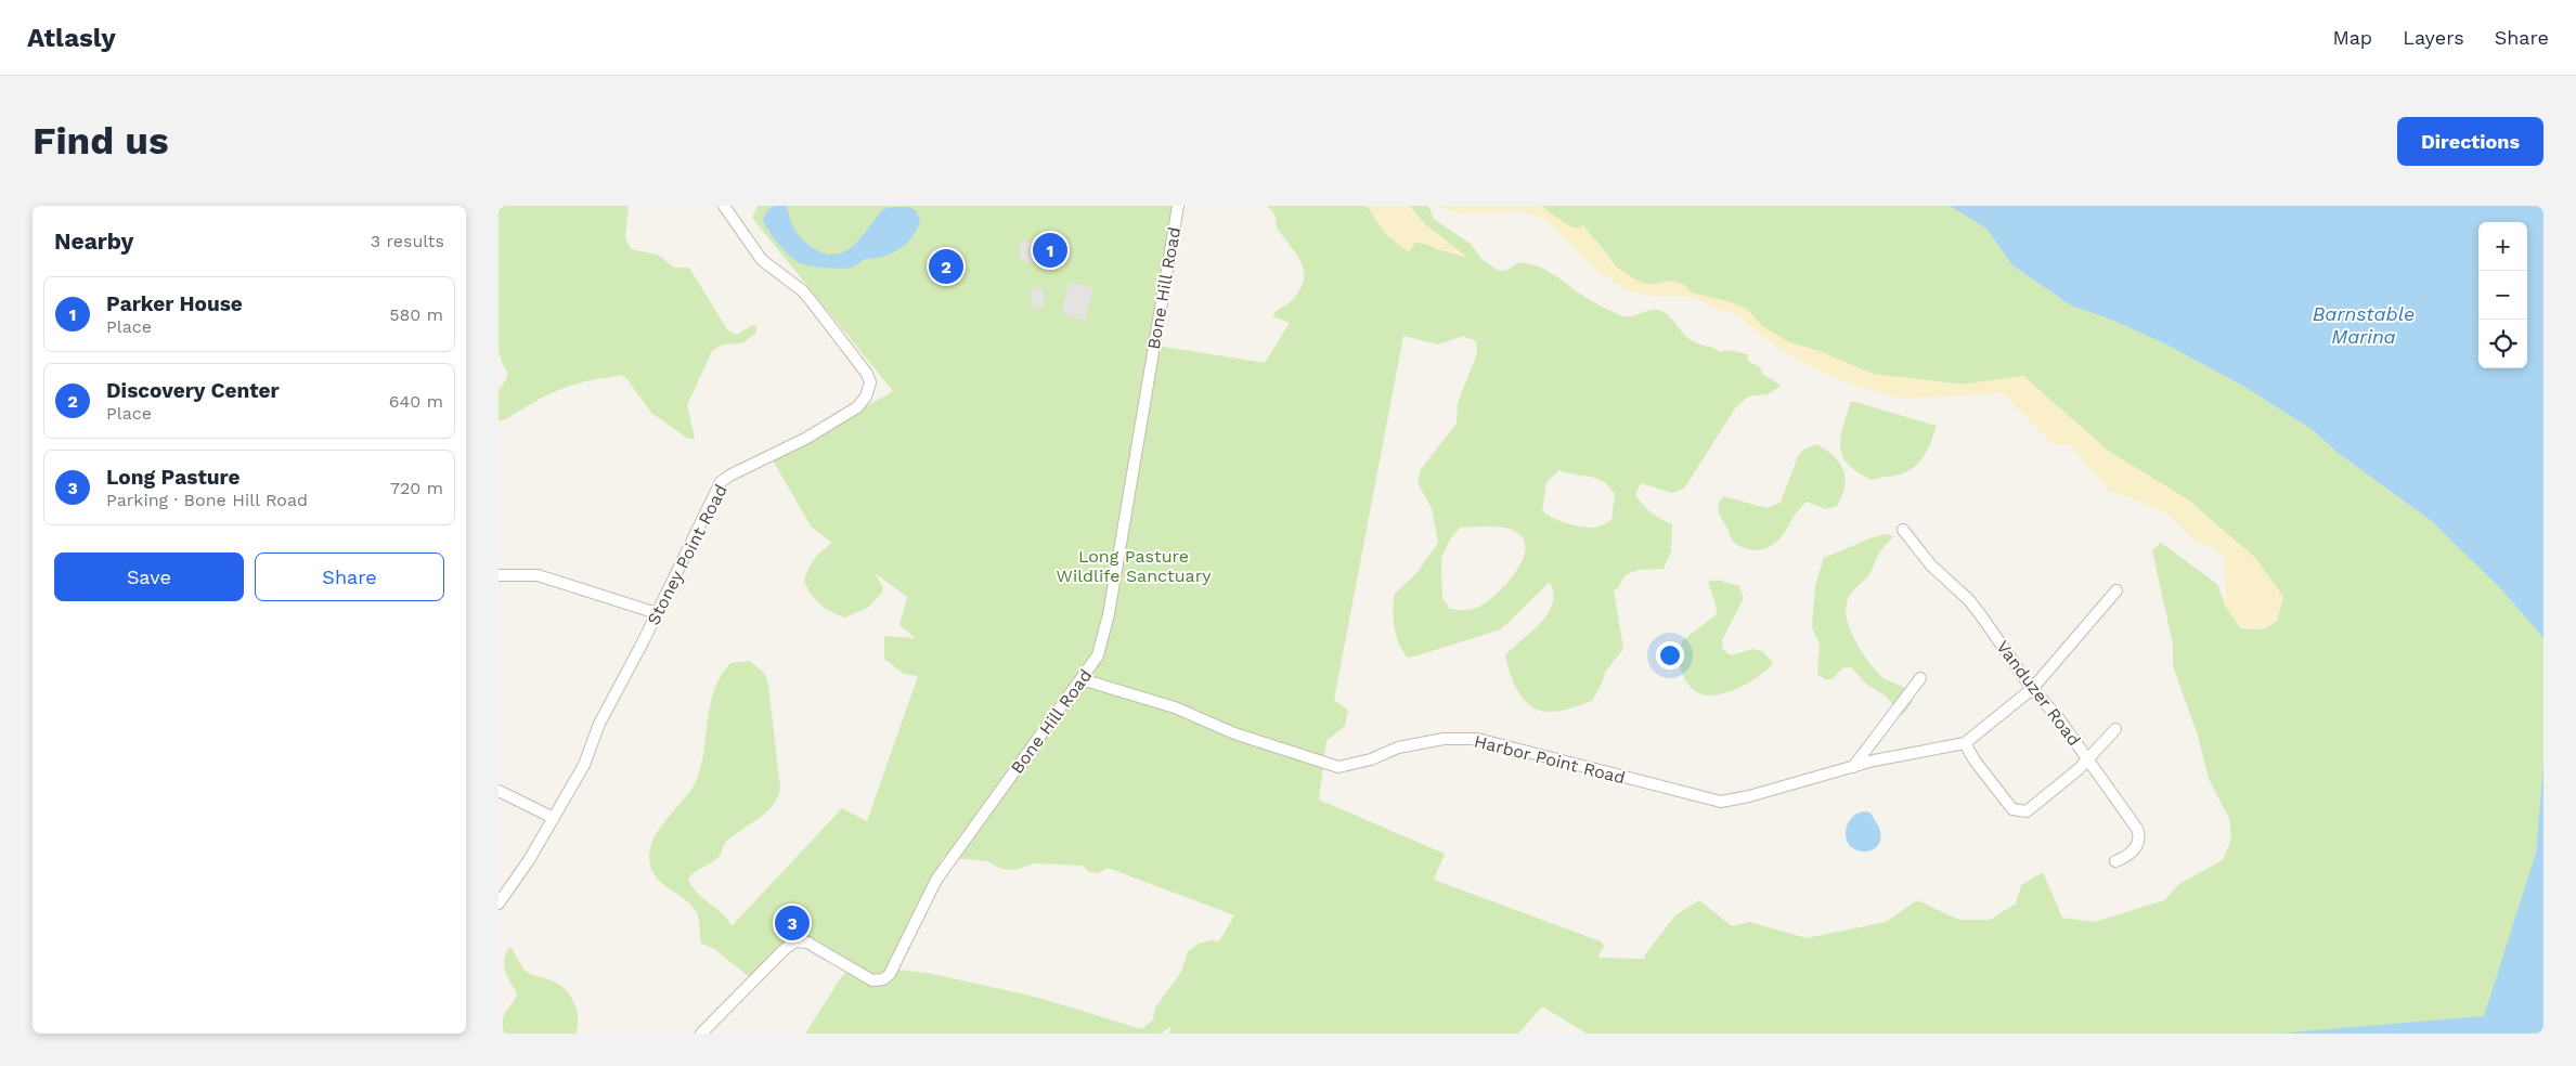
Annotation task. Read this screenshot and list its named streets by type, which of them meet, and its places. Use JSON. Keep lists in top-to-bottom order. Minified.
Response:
{"streets":{"street":["Bone Hill Road","Stoney Point Road","Vanduzer Road","Harbor Point Road"]},"crossings":[["Bone Hill Road","Harbor Point Road"]],"water":["Barnstable Marina"],"parks":["Long Pasture Wildlife Sanctuary"],"page":{"header":"Atlasly","nav":["Map","Layers","Share"],"buttons":["Directions",["Save","Share"]],"title":"Find us","heading":["Nearby","3 results"],"map_buttons":["+","−"],"pins":["1","2","3"],"list":[{"mark":"1","name":"Parker House","note":"Place","value":"580 m"},{"mark":"2","name":"Discovery Center","note":"Place","value":"640 m"},{"mark":"3","name":"Long Pasture","note":"Parking · Bone Hill Road","value":"720 m"}]}}
